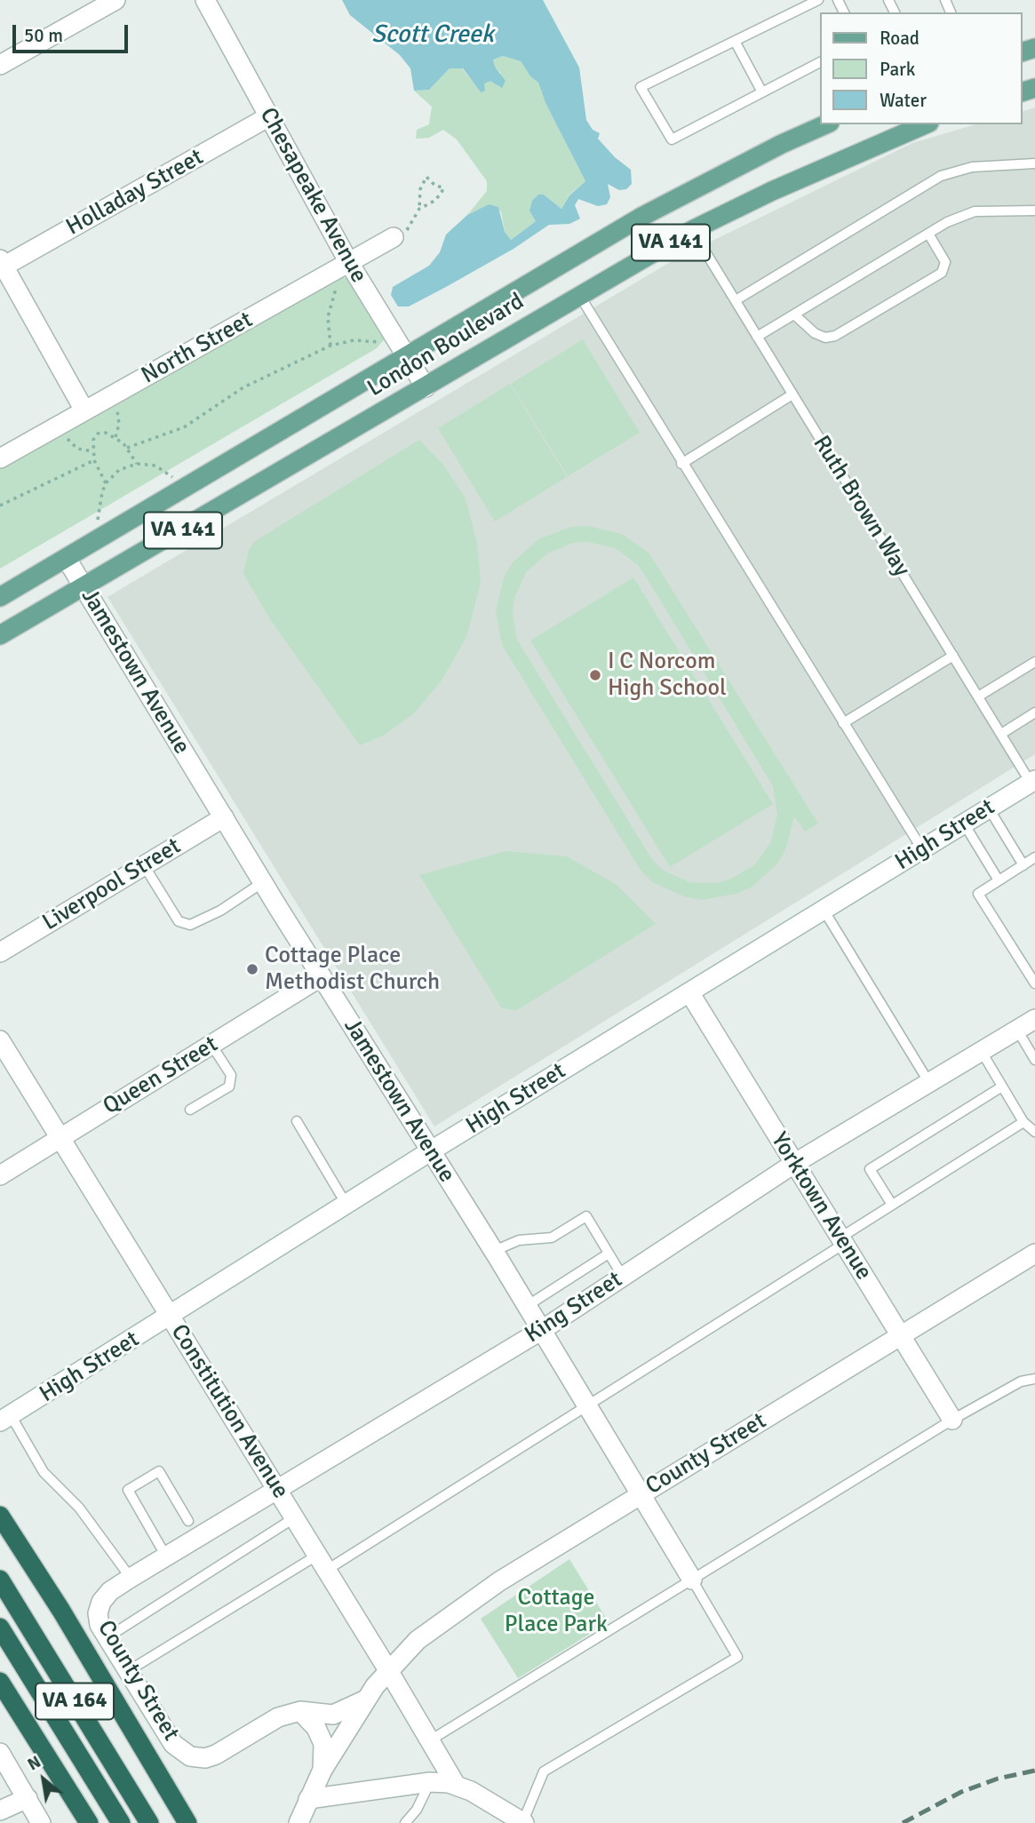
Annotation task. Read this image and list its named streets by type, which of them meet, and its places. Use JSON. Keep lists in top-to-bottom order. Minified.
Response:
{"streets":{"highway":["VA 164"],"main road":["VA 141","London Boulevard"],"street":["Holladay Street","Chesapeake Avenue","North Street","Jamestown Avenue","High Street","Liverpool Street","Queen Street","Yorktown Avenue","King Street","Constitution Avenue","County Street"],"lane":["Ruth Brown Way"]},"crossings":[["Holladay Street","Chesapeake Avenue"],["Chesapeake Avenue","London Boulevard"],["Chesapeake Avenue","North Street"],["London Boulevard","Ruth Brown Way"],["London Boulevard","Jamestown Avenue"],["Ruth Brown Way","High Street"],["Jamestown Avenue","High Street"],["Jamestown Avenue","Liverpool Street"],["Jamestown Avenue","Queen Street"],["Jamestown Avenue","King Street"],["Jamestown Avenue","County Street"],["High Street","Yorktown Avenue"],["High Street","Constitution Avenue"],["Queen Street","Constitution Avenue"],["Yorktown Avenue","King Street"],["Yorktown Avenue","County Street"],["King Street","Constitution Avenue"],["King Street","County Street"],["Constitution Avenue","County Street"]],"water":["Scott Creek"],"parks":["Cottage Place Park"],"places":["I C Norcom High School","Cottage Place Methodist Church"],"legend":["Road","Park","Water"],"scale_bar":"50 m","north":"top left"}
